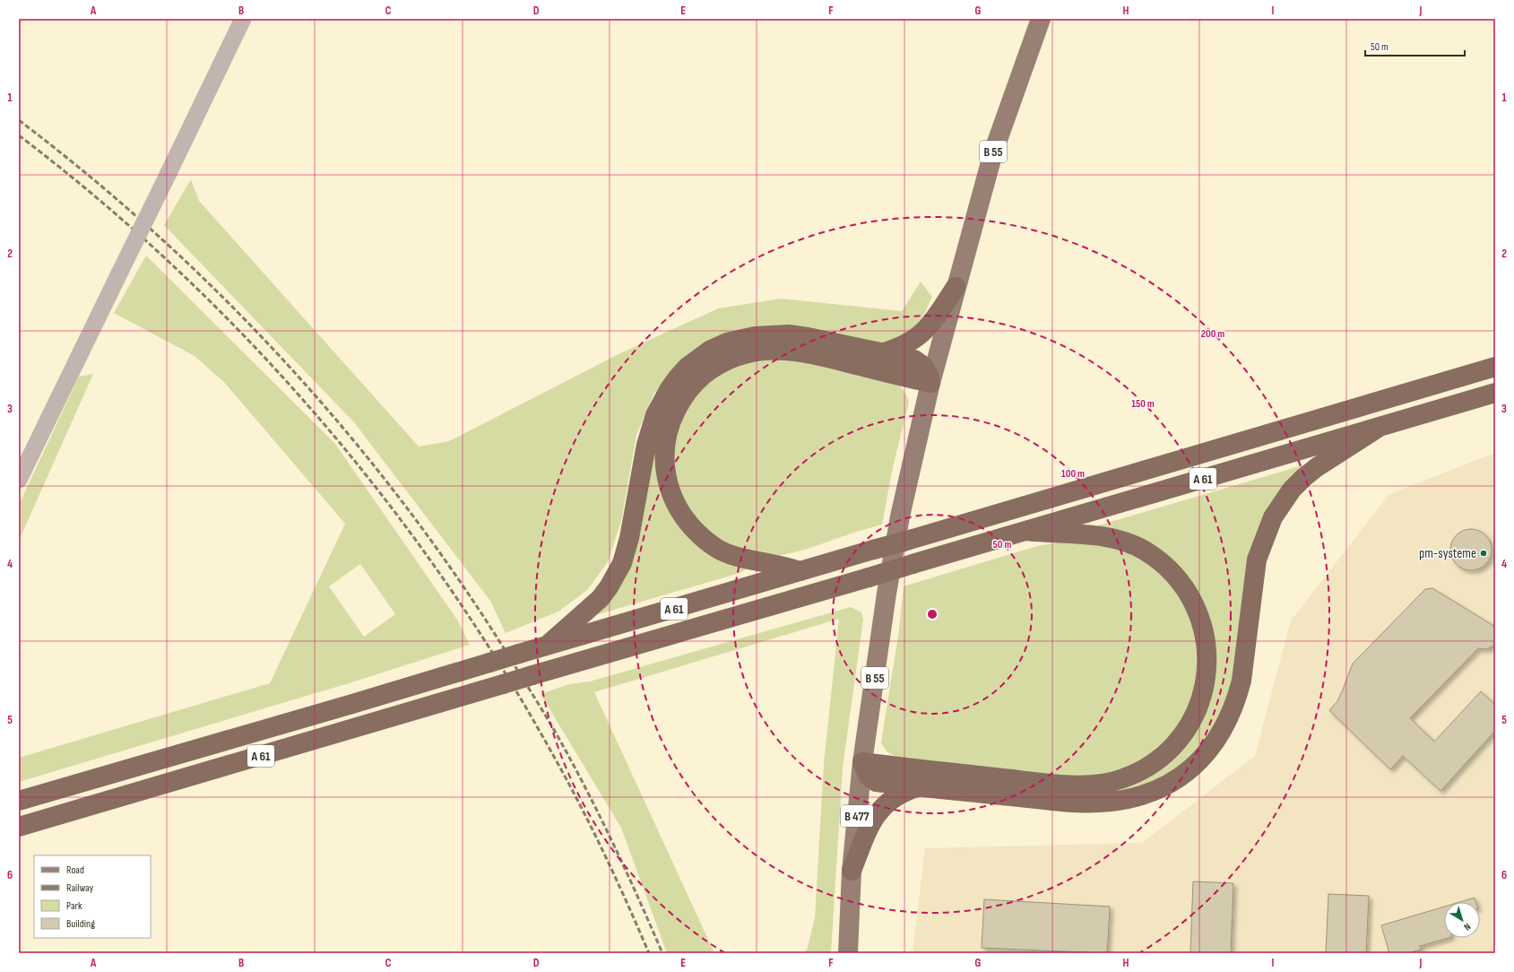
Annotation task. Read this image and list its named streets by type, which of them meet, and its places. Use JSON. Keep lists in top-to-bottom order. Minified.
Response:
{"streets":{"highway":["A 61"],"main road":["B 55","B 477"]},"crossings":[["B 55","B 477"]],"places":["pm-systeme"],"legend":["Road","Railway","Park","Building"],"scale_bar":"50 m","north":"bottom right","grid":{"columns":["A","B","C","D","E","F","G","H","I","J"],"rows":["1","2","3","4","5","6"]},"rings":["200 m","150 m","100 m","50 m"]}
